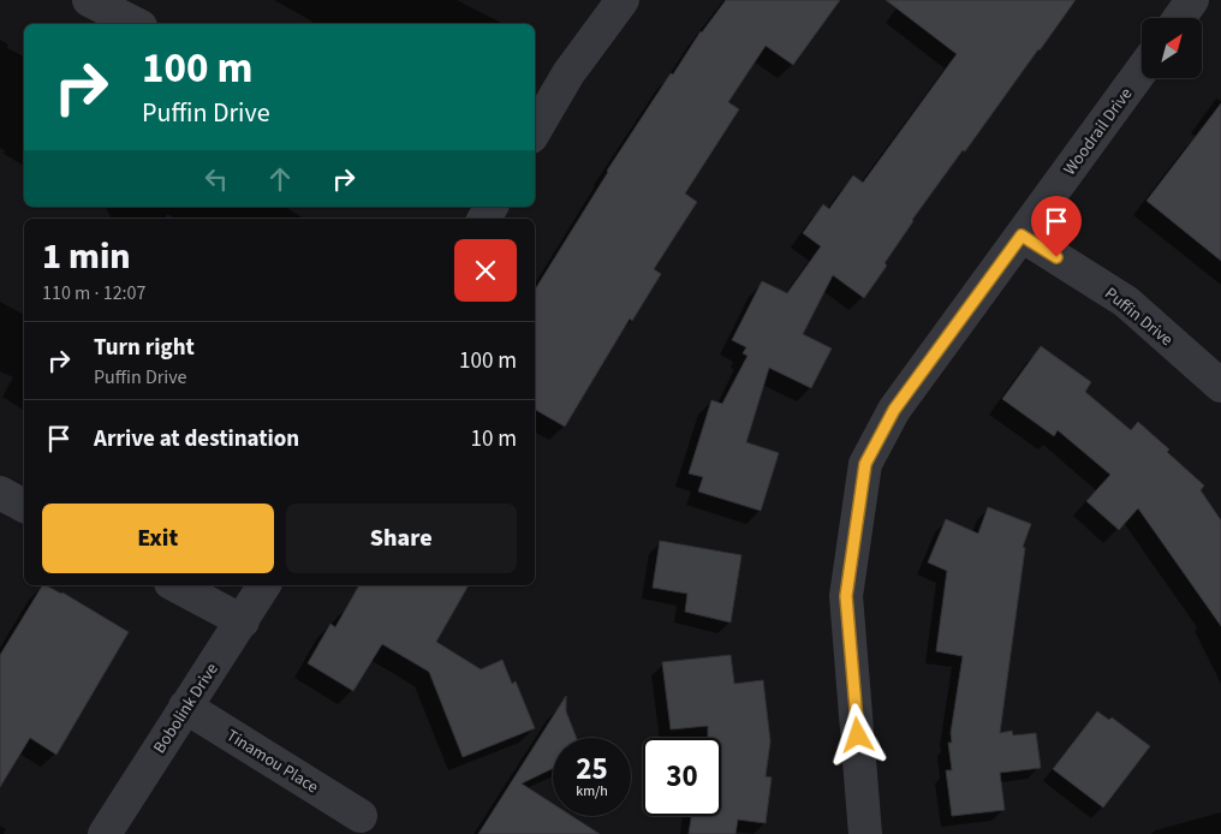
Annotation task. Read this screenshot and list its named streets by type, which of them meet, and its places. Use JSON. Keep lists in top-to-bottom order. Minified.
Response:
{"streets":{"street":["Woodrail Drive","Puffin Drive","Bobolink Drive","Tinamou Place"]},"crossings":[["Woodrail Drive","Puffin Drive"],["Bobolink Drive","Tinamou Place"]],"north":"top right","page":{"turn":["100 m","Puffin Drive"],"heading":["1 min","110 m · 12:07"],"list":[{"name":"Turn right","note":"Puffin Drive","value":"100 m"},{"name":"Arrive at destination","value":"10 m"}],"buttons":["Exit","Share"],"speed":"25 km/h","limit":"30"}}
